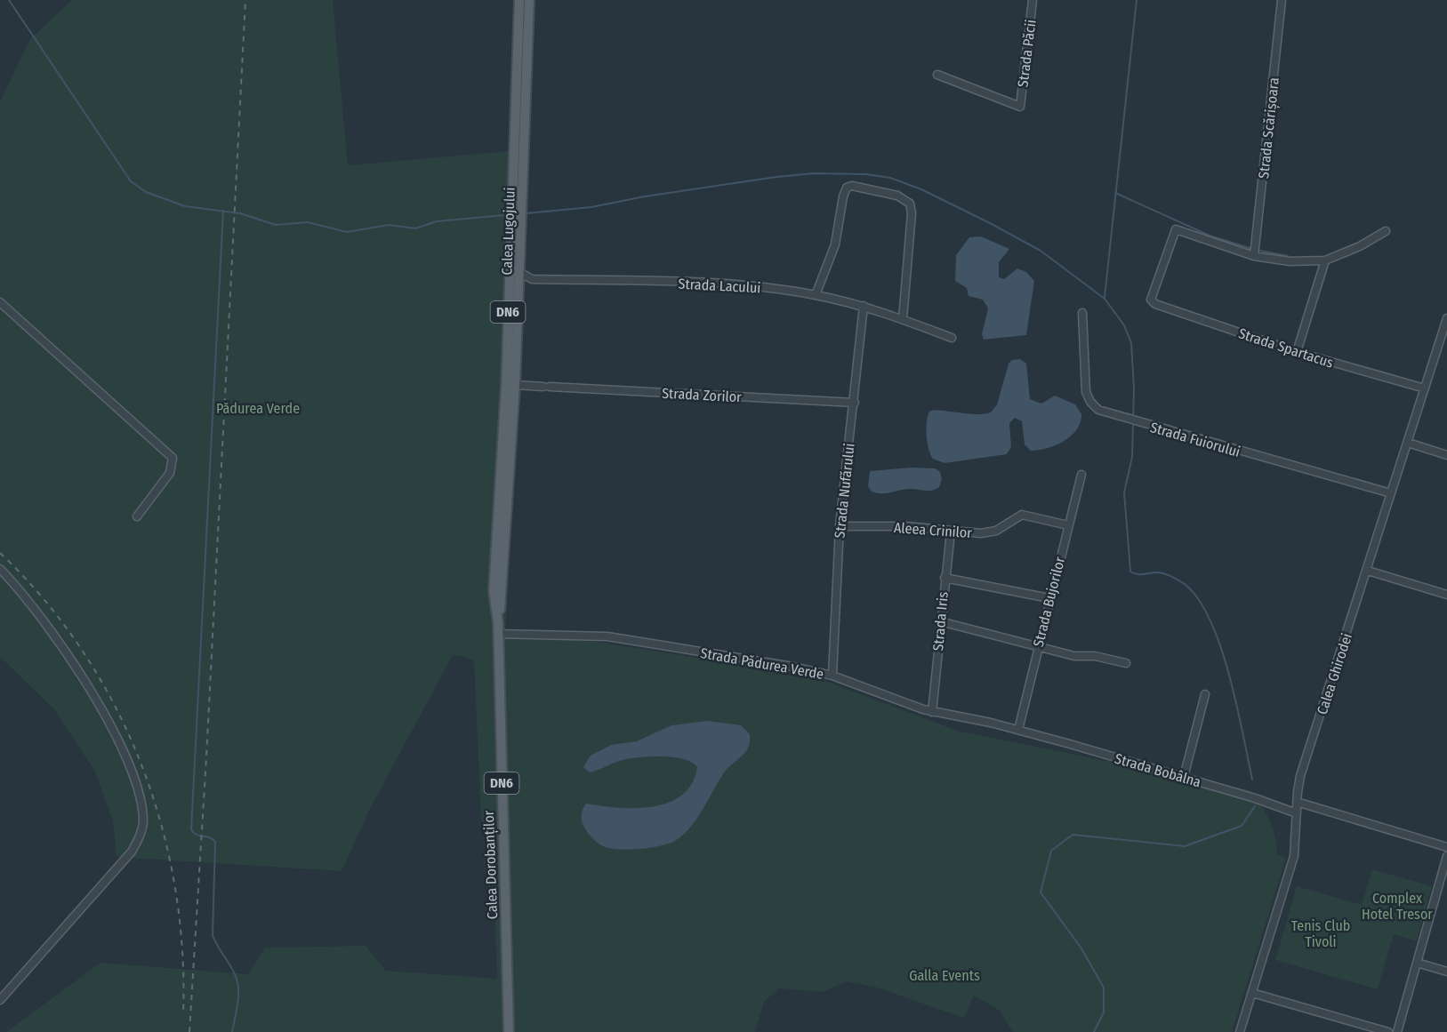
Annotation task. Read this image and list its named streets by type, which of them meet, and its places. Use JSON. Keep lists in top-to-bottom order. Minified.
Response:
{"streets":{"main road":["Calea Lugojului","DN6","Calea Dorobanților"],"street":["Strada Păcii","Strada Scărișoara","Strada Lacului","Strada Spartacus","Strada Zorilor","Strada Fuiorului","Strada Nufărului","Aleea Crinilor","Strada Bujorilor","Strada Iris","Strada Pădurea Verde","Calea Ghirodei","Strada Bobâlna"]},"crossings":[["Strada Scărișoara","Strada Spartacus"],["Calea Lugojului","Strada Lacului"],["Calea Lugojului","Strada Zorilor"],["Calea Lugojului","Strada Pădurea Verde"],["Calea Lugojului","Calea Dorobanților"],["Strada Lacului","Strada Nufărului"],["Strada Spartacus","Calea Ghirodei"],["Strada Zorilor","Strada Nufărului"],["Strada Fuiorului","Calea Ghirodei"],["Strada Nufărului","Aleea Crinilor"],["Strada Nufărului","Strada Pădurea Verde"],["Aleea Crinilor","Strada Bujorilor"],["Aleea Crinilor","Strada Iris"],["Strada Bujorilor","Strada Pădurea Verde"],["Strada Bujorilor","Strada Bobâlna"],["Strada Iris","Strada Pădurea Verde"],["Strada Pădurea Verde","Strada Bobâlna"],["Strada Pădurea Verde","Calea Dorobanților"],["Calea Ghirodei","Strada Bobâlna"]],"parks":["Pădurea Verde","Complex Hotel Tresor","Tenis Club Tivoli","Galla Events"]}
